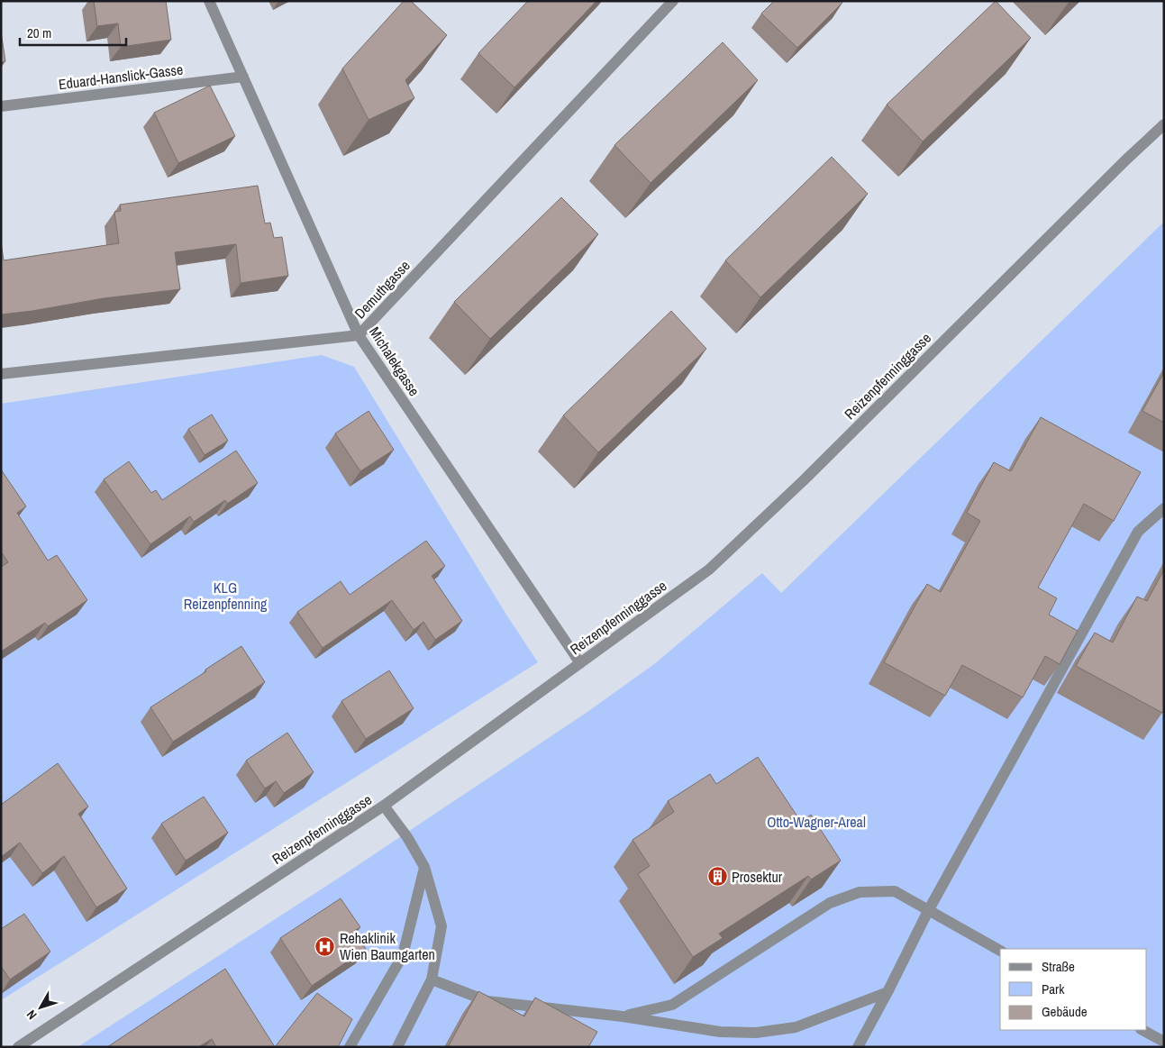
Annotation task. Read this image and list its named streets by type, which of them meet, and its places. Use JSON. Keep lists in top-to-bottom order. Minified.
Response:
{"streets":{"street":["Eduard-Hanslick-Gasse","Demuthgasse","Michalekgasse","Reizenpfenninggasse"]},"crossings":[["Eduard-Hanslick-Gasse","Michalekgasse"],["Demuthgasse","Michalekgasse"],["Michalekgasse","Reizenpfenninggasse"]],"parks":["KLG Reizenpfenning","Otto-Wagner-Areal"],"places":{"building":["Prosektur"],"hospital":["Rehaklinik Wien Baumgarten"]},"legend":["Straße","Park","Gebäude"],"scale_bar":"20 m","north":"bottom left"}
